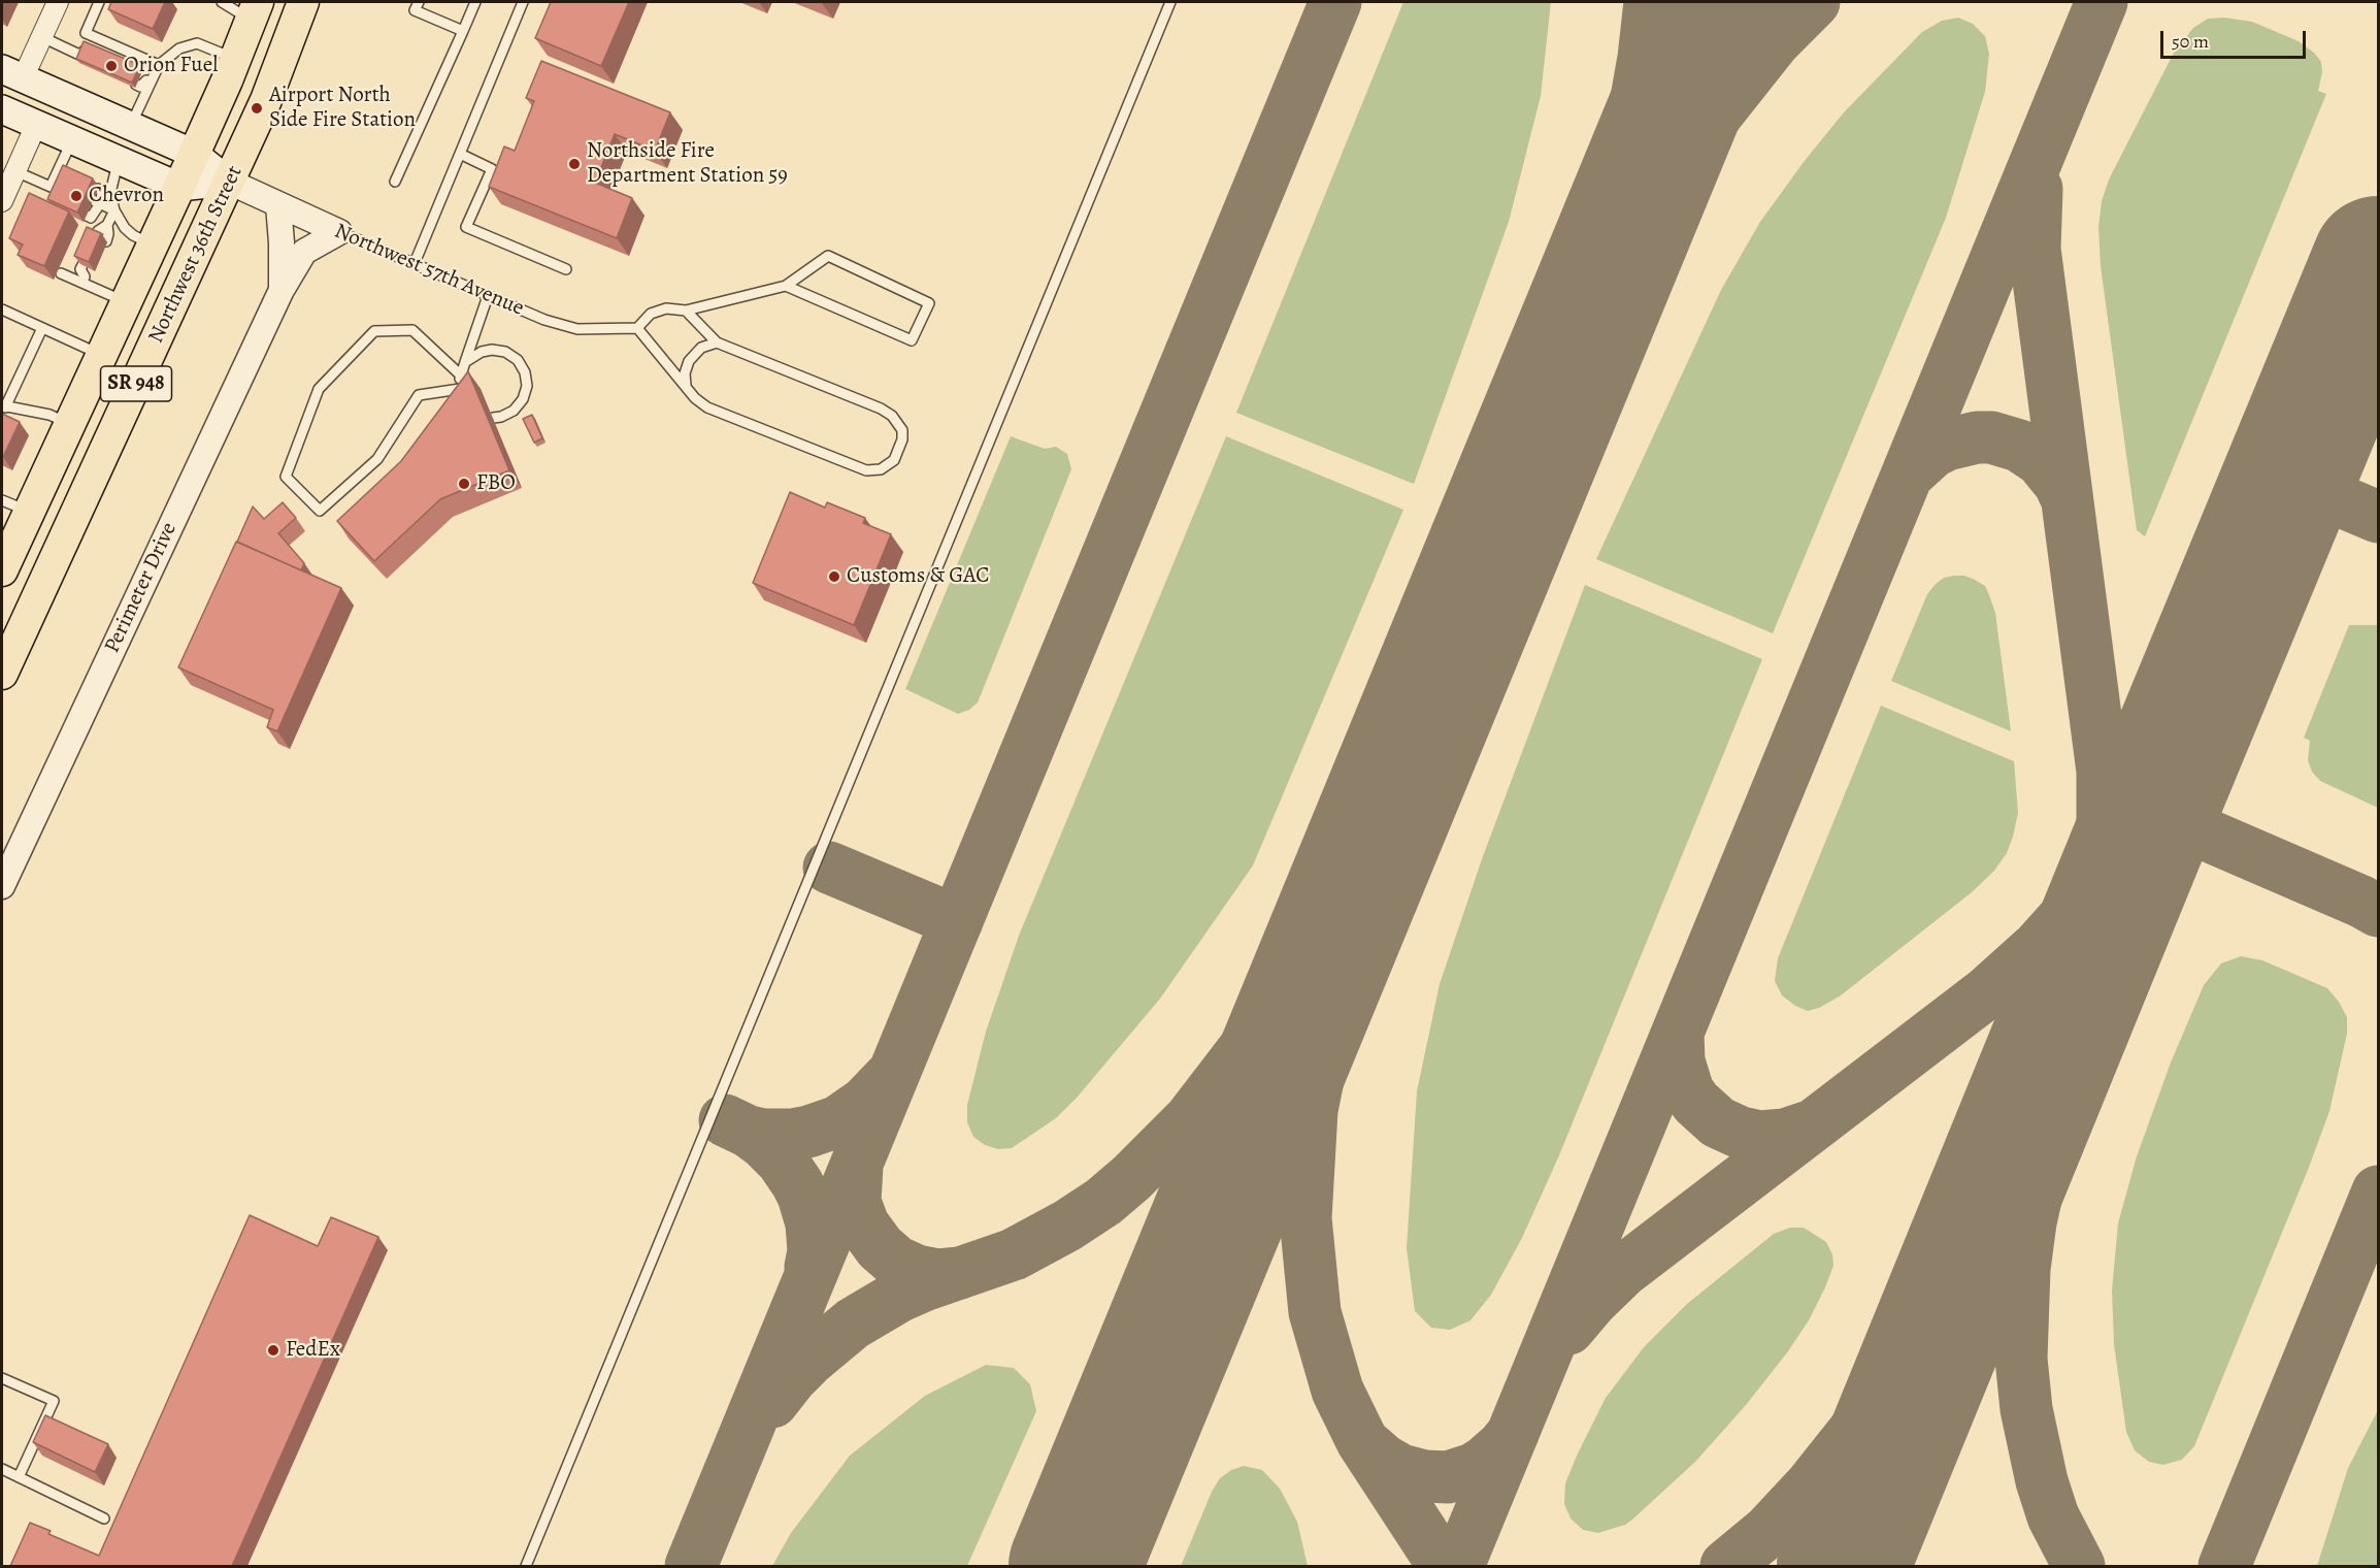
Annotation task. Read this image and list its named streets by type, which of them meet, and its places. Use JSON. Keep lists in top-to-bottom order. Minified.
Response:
{"streets":{"main road":["Northwest 36th Street","Northwest 57th Avenue","SR 948"],"street":["Perimeter Drive"]},"crossings":[["Northwest 36th Street","Northwest 57th Avenue"],["Northwest 57th Avenue","Perimeter Drive"]],"places":["Orion Fuel","Airport North Side Fire Station","Northside Fire Department Station 59","Chevron","FBO","Customs & GAC","FedEx"],"scale_bar":"50 m"}
